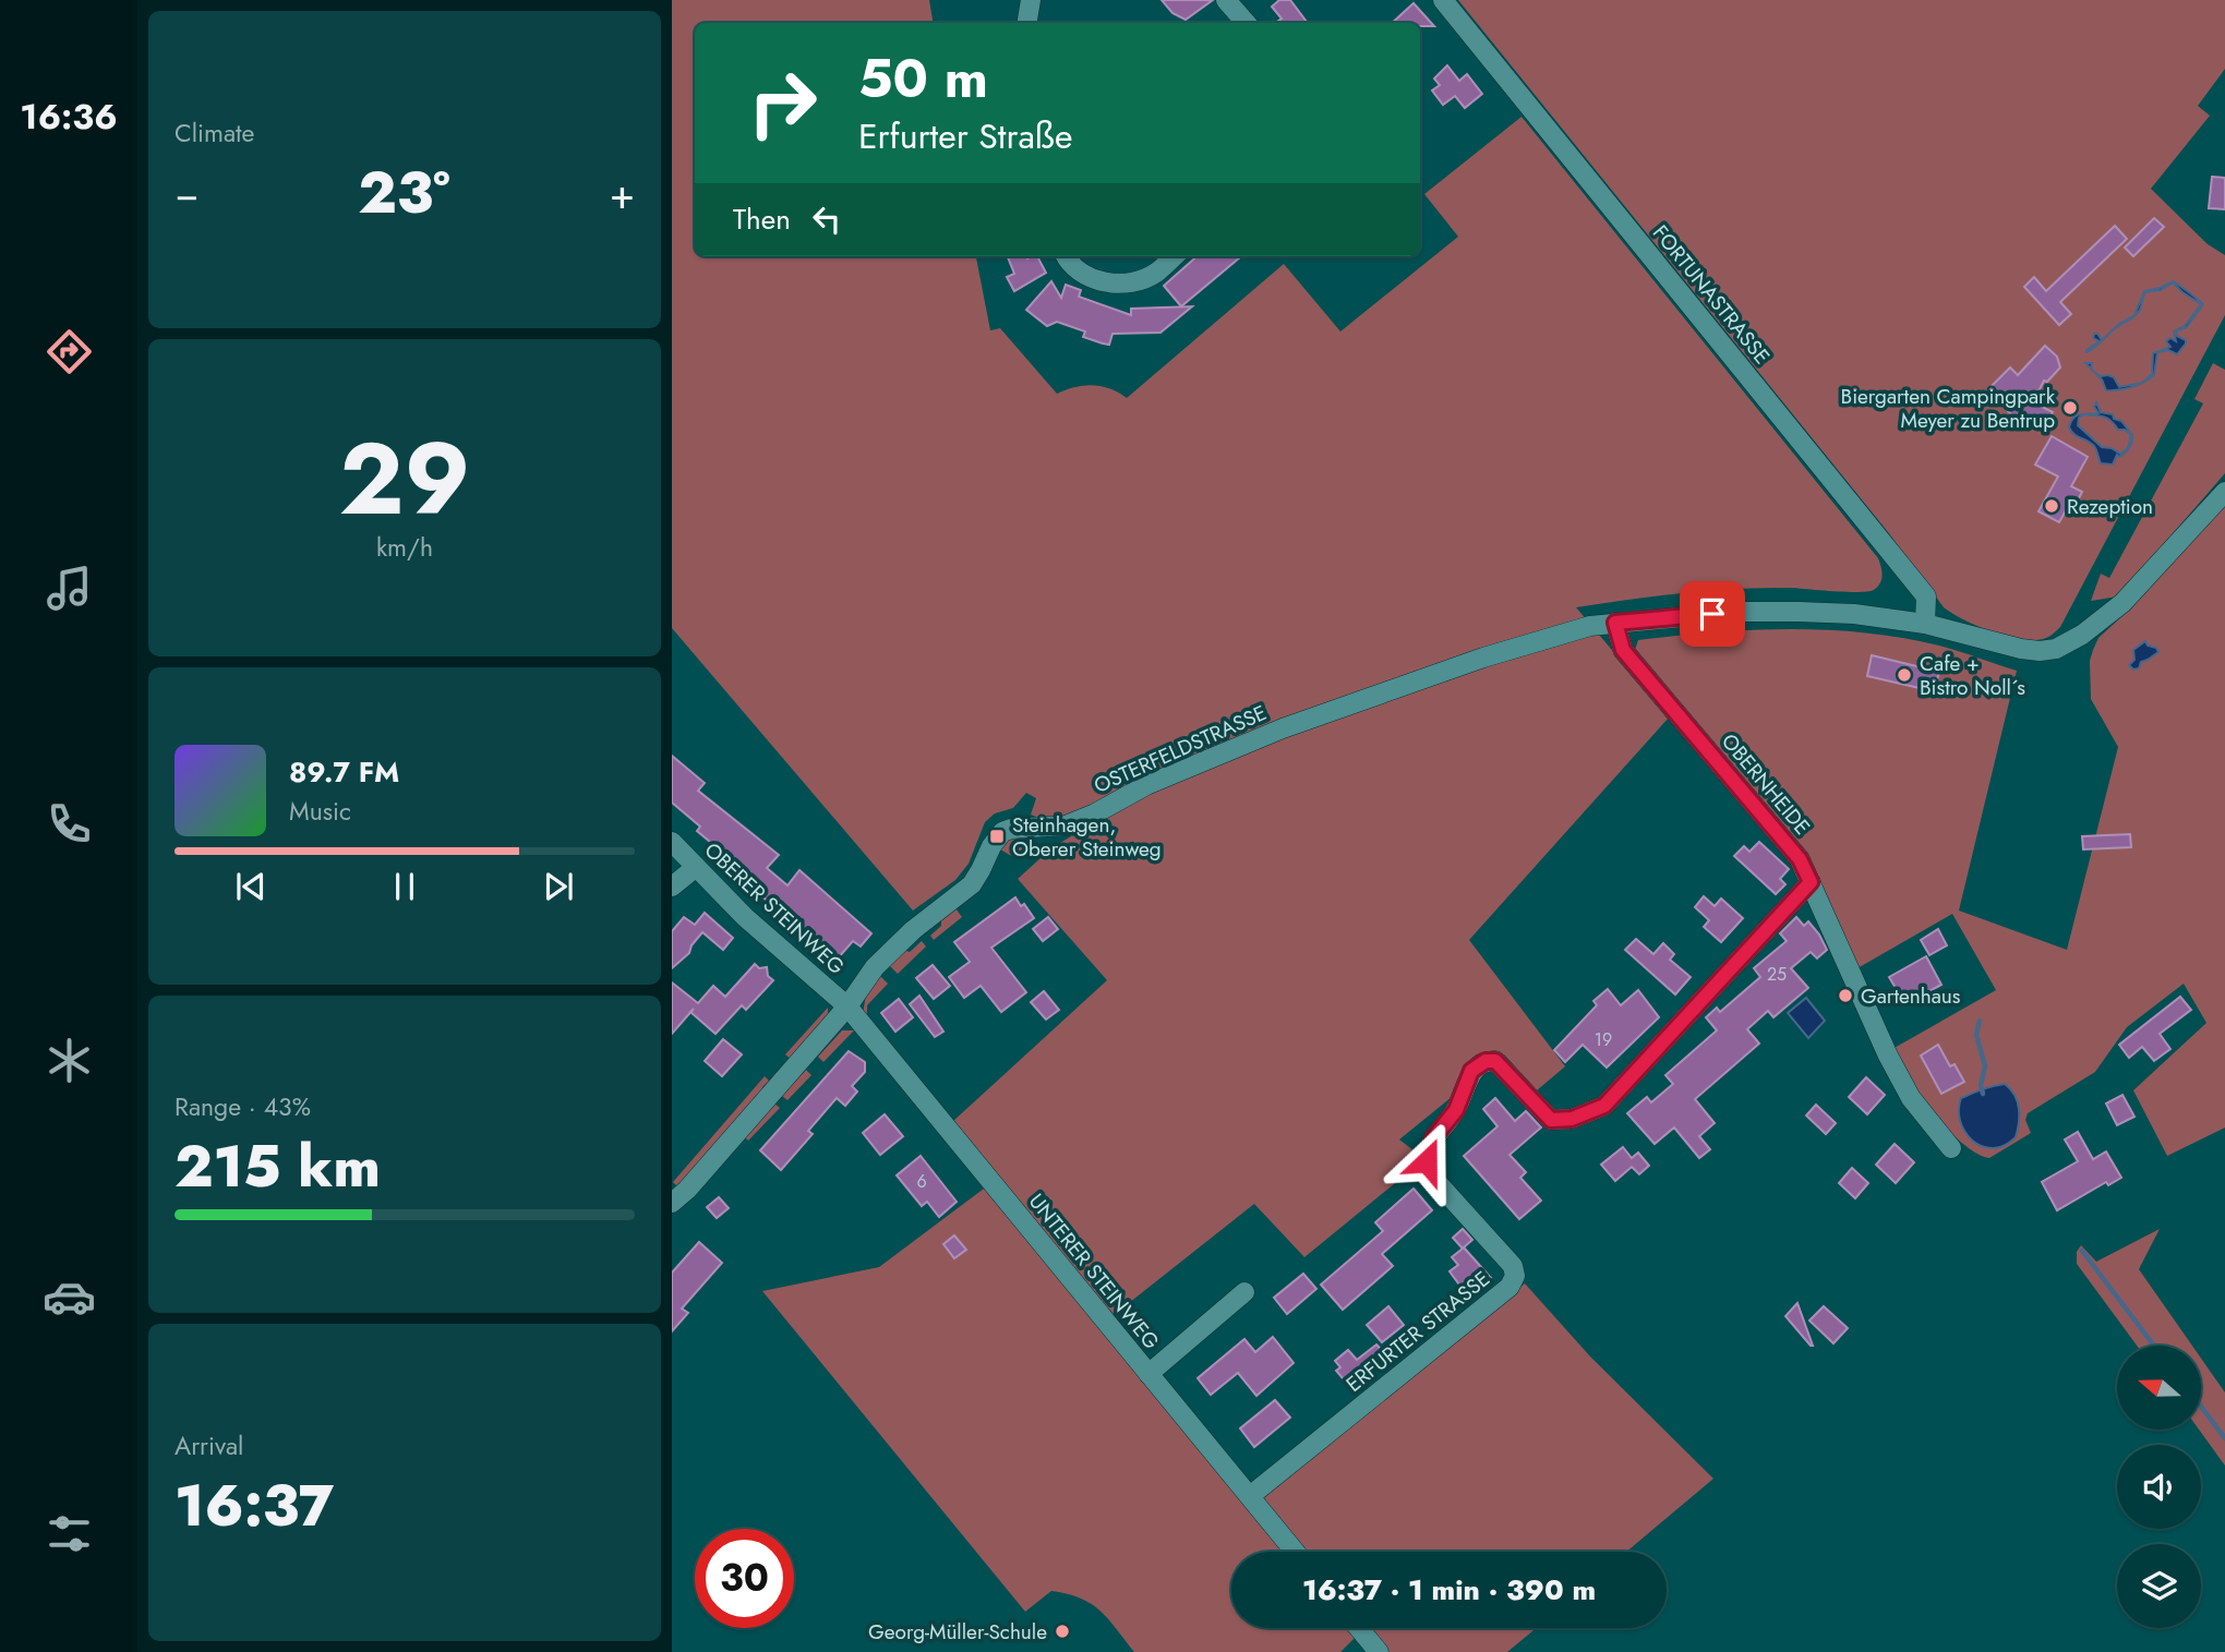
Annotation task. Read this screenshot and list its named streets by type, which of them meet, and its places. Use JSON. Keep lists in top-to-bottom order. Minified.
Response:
{"streets":{"street":["FORTUNASTRASSE","OSTERFELDSTRASSE","OBERNHEIDE","OBERER STEINWEG","UNTERER STEINWEG","ERFURTER STRASSE"]},"crossings":[["OSTERFELDSTRASSE","OBERNHEIDE"],["OSTERFELDSTRASSE","OBERER STEINWEG"],["OSTERFELDSTRASSE","UNTERER STEINWEG"],["OBERNHEIDE","ERFURTER STRASSE"],["OBERER STEINWEG","UNTERER STEINWEG"],["UNTERER STEINWEG","ERFURTER STRASSE"]],"places":{"other":["Biergarten Campingpark Meyer zu Bentrup","Rezeption","Cafe + Bistro Noll´s","Gartenhaus","Georg-Müller-Schule"],"transit":["Steinhagen, Oberer Steinweg"]},"house_numbers":["25","19","6"],"north":"left","page":{"tabs":"16:36","tile":["Climate",["29","km/h"],["Range · 43%","215 km"],["Arrival","16:37"]],"turn":["50 m","Erfurter Straße"],"heat":["−","23°","+"],"then":"Then","song":["89.7 FM","Music"],"limit":"30","trip":"16:37 · 1 min · 390 m"}}
